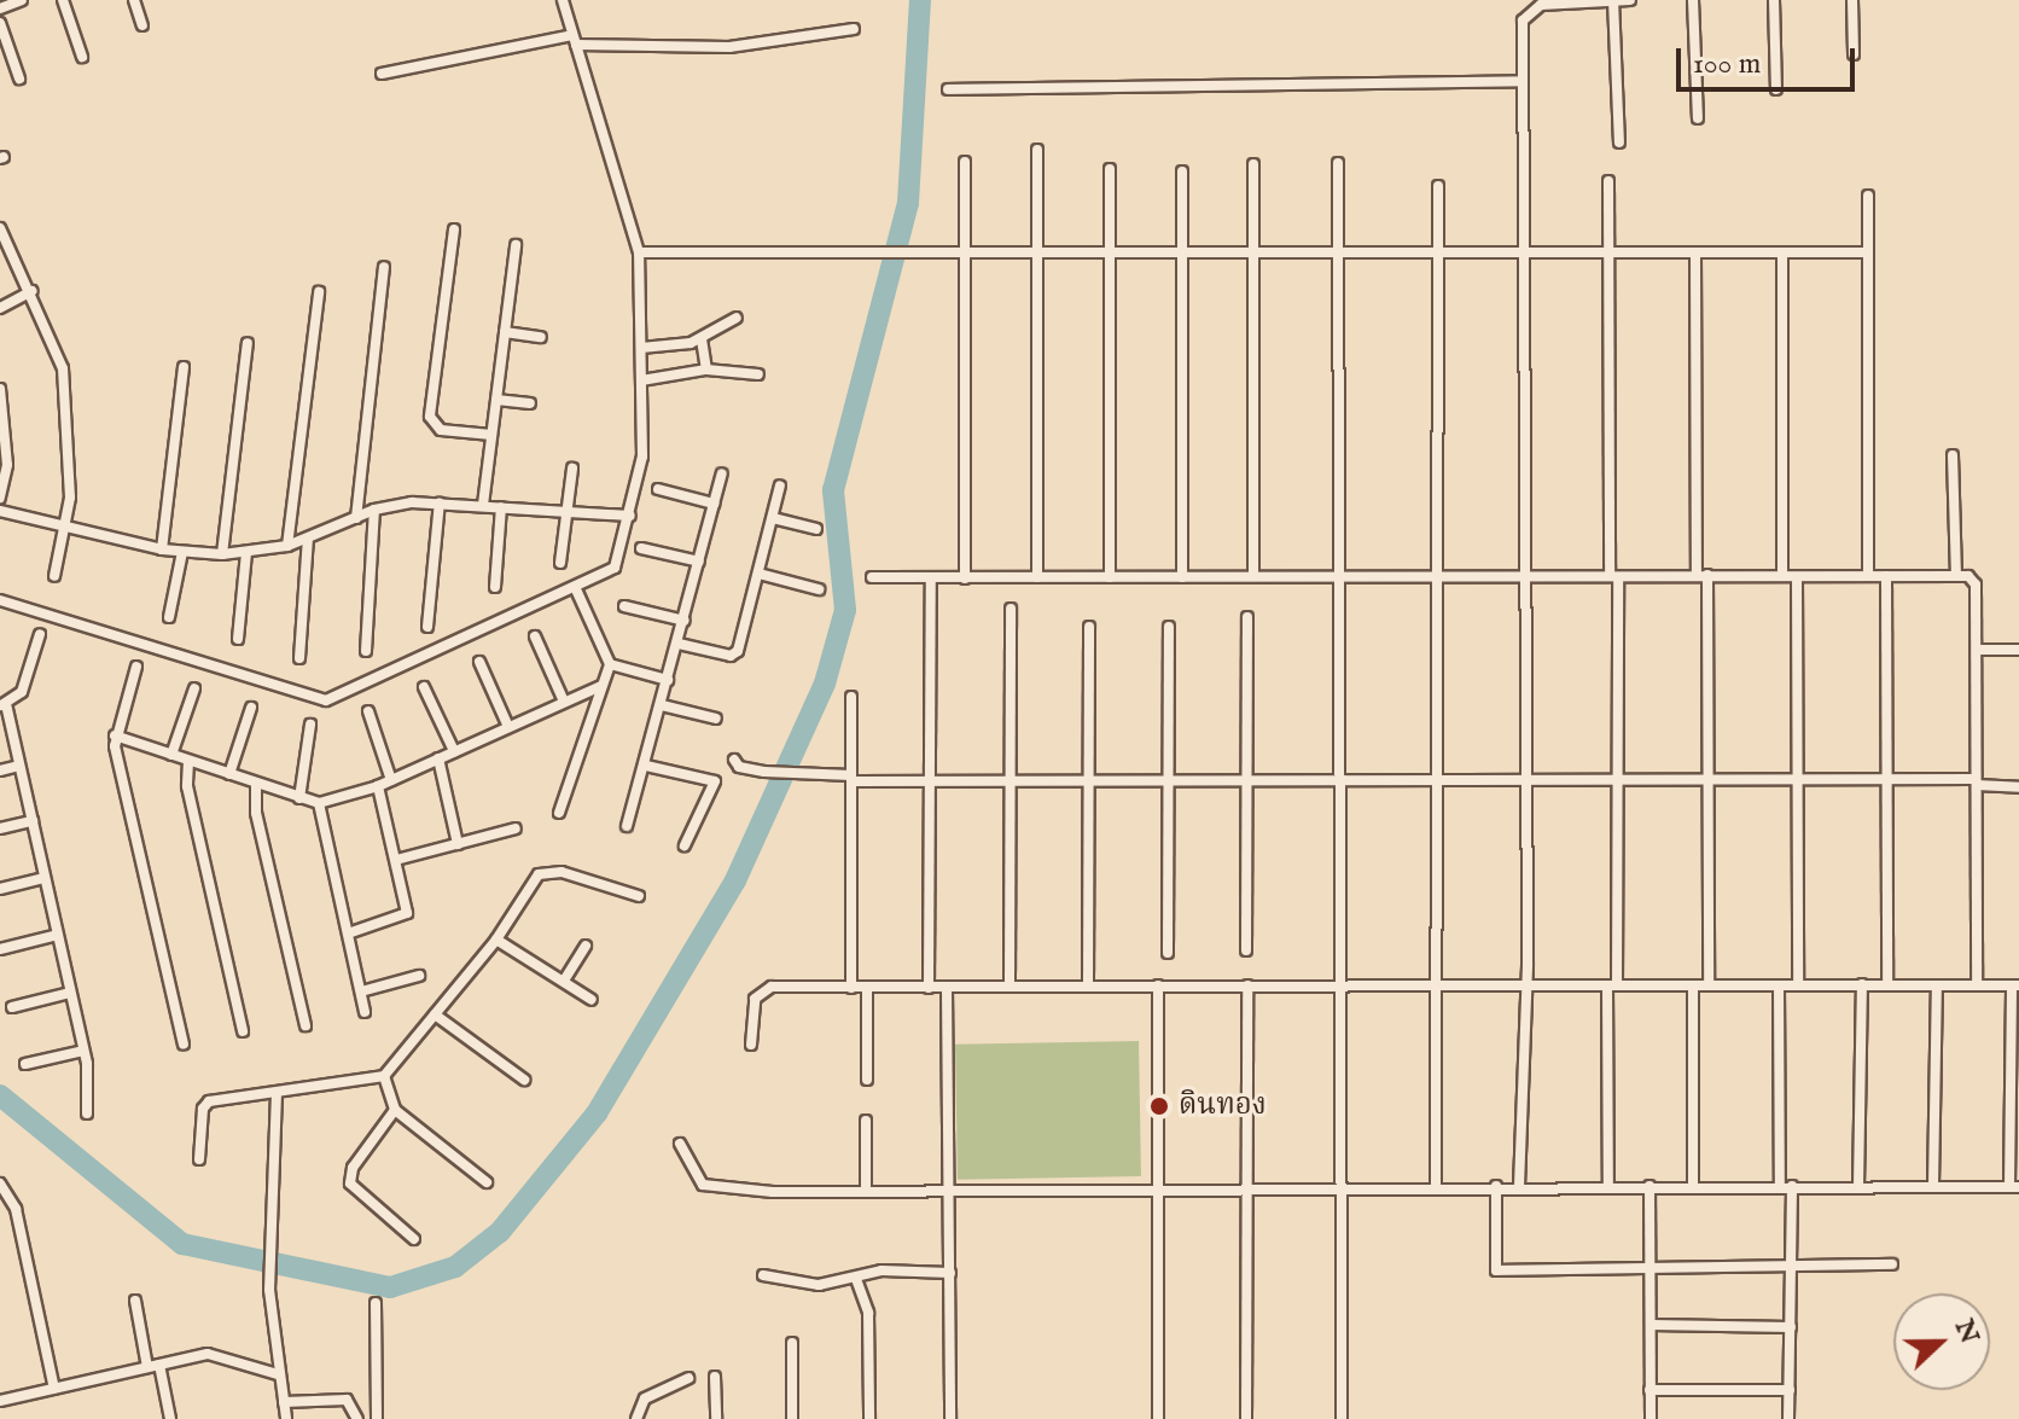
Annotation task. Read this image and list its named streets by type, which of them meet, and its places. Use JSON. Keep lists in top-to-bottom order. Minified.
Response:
{"places":["ดินทอง"],"scale_bar":"100 m","north":"right"}
